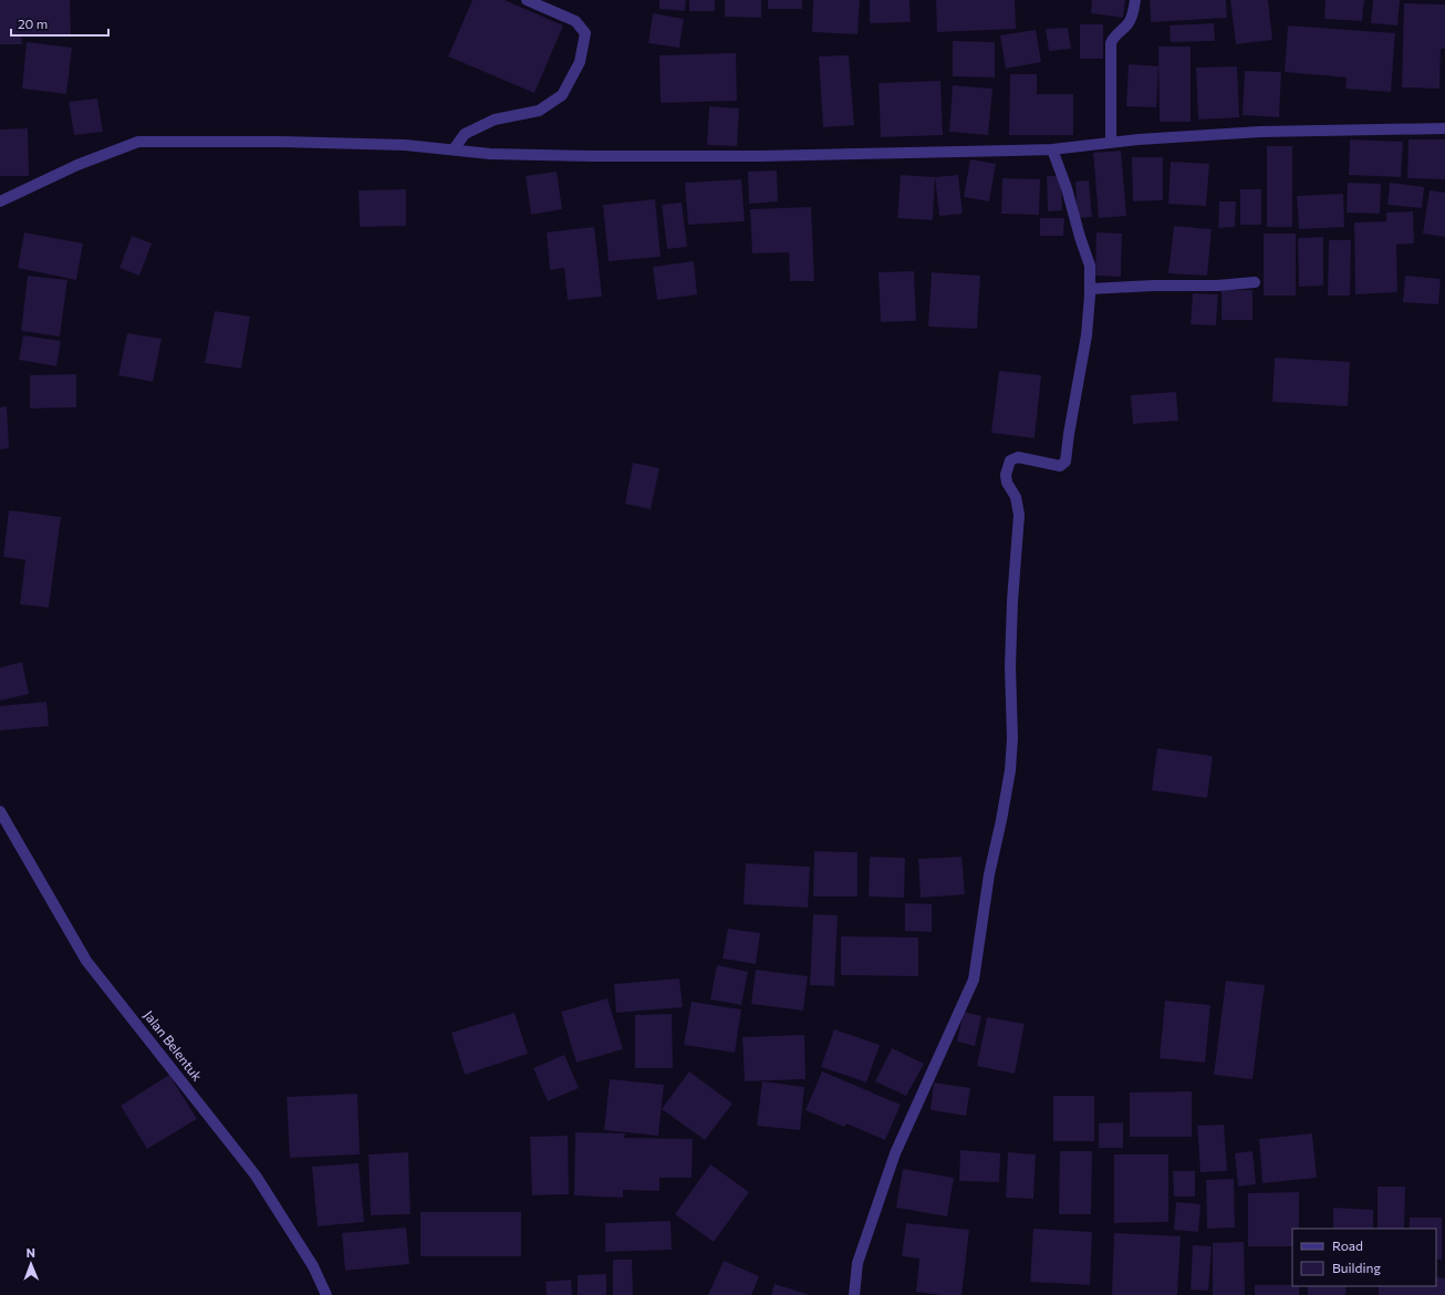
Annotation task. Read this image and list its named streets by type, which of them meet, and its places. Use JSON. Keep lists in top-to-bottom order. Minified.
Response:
{"streets":{"street":["Jalan Belentuk"]},"legend":["Road","Building"],"scale_bar":"20 m","north":"top"}
